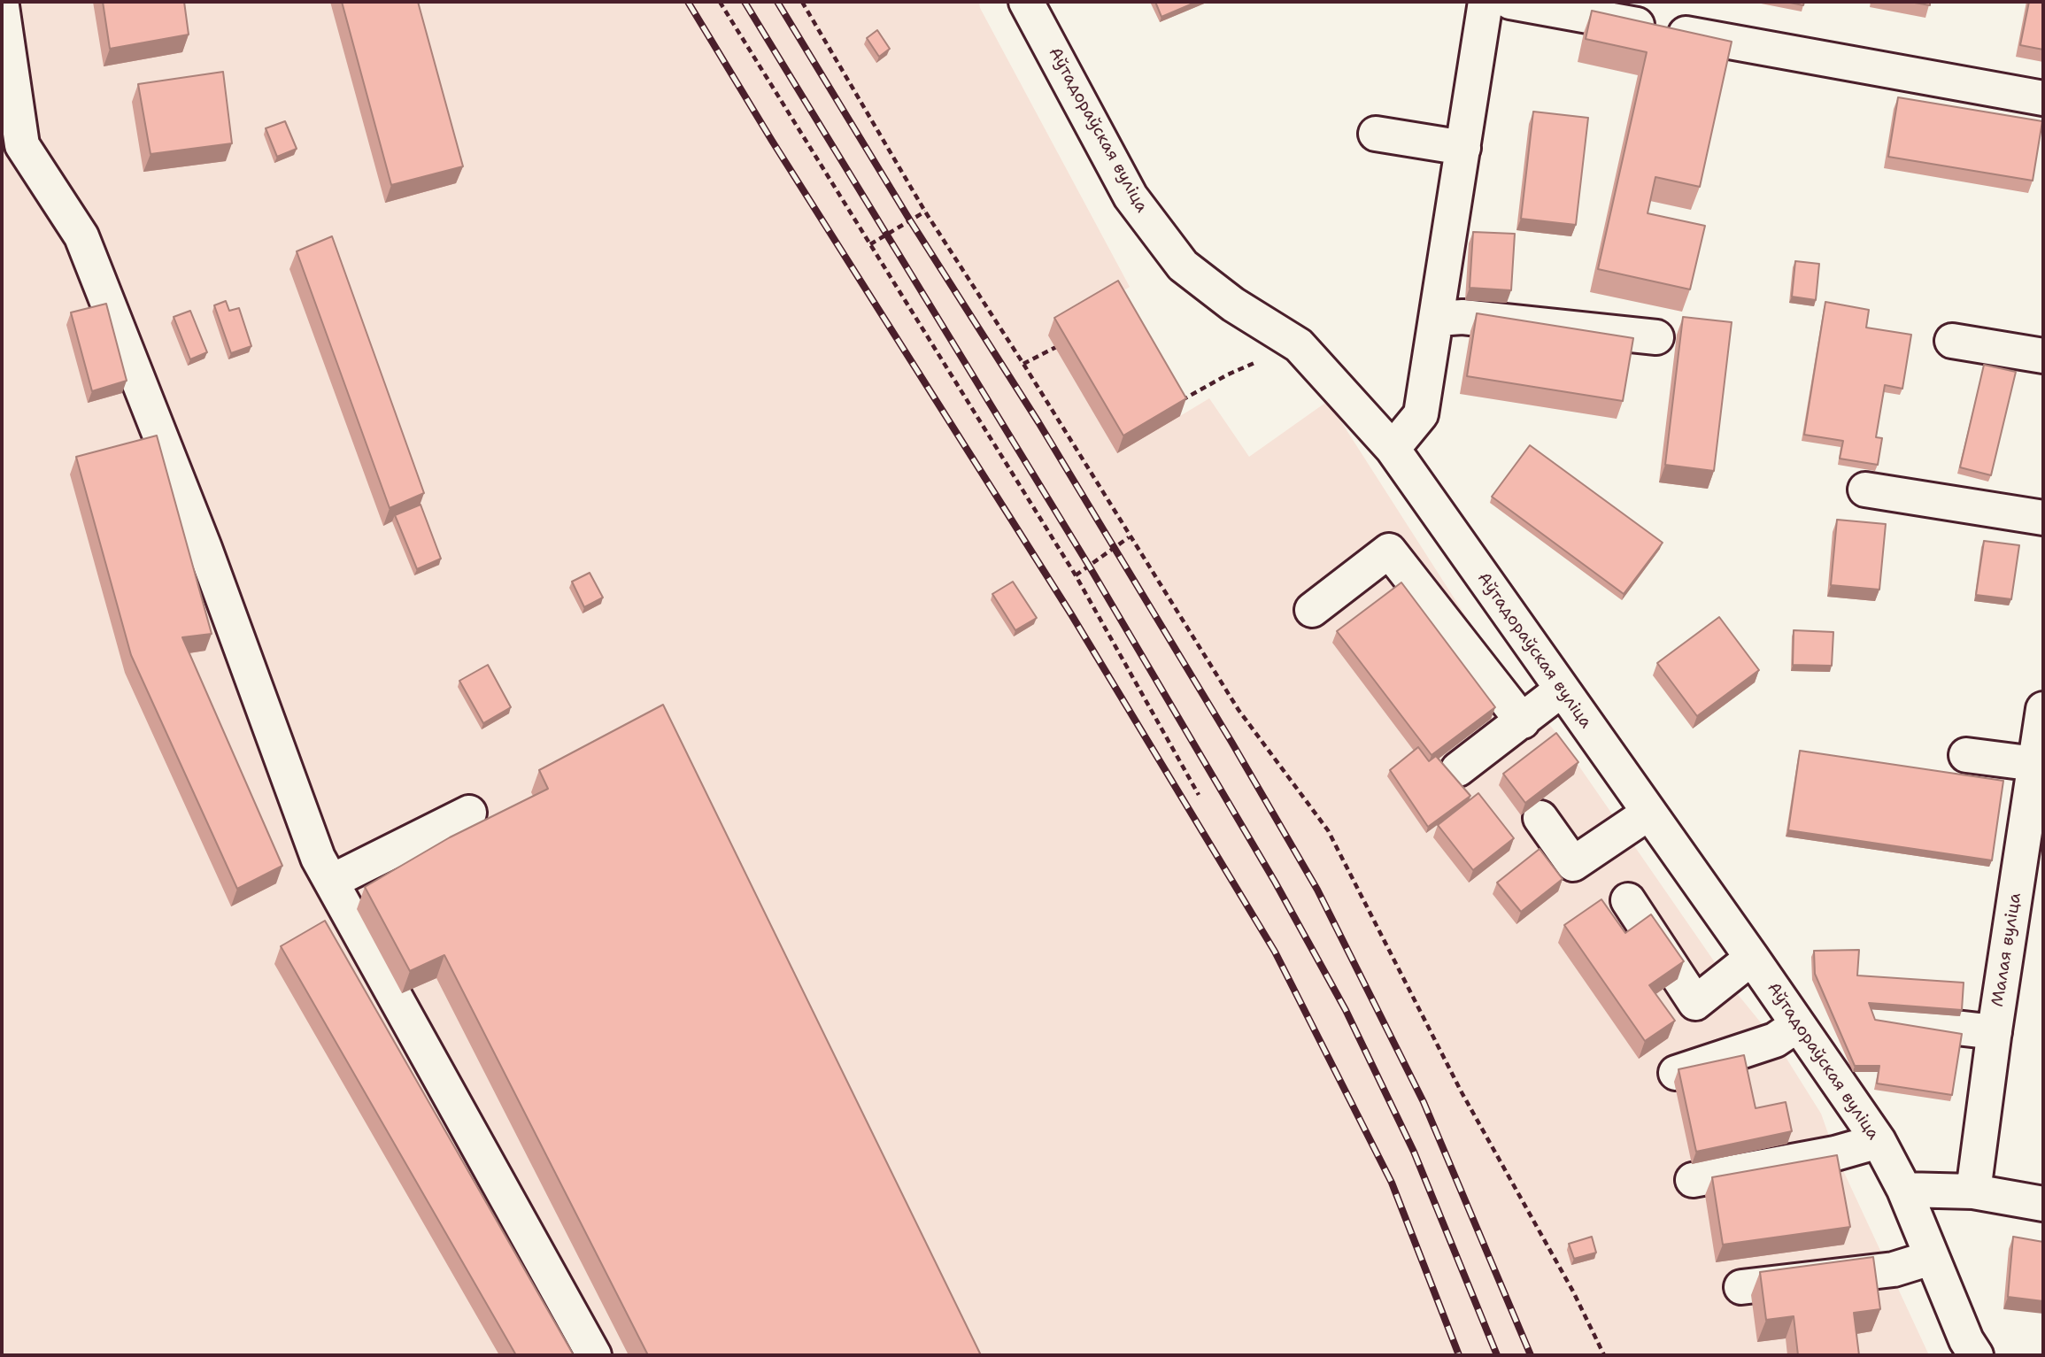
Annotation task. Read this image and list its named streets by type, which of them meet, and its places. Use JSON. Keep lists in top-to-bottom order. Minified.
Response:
{"streets":{"street":["Аўтадораўская вуліца","Малая вуліца"]}}
